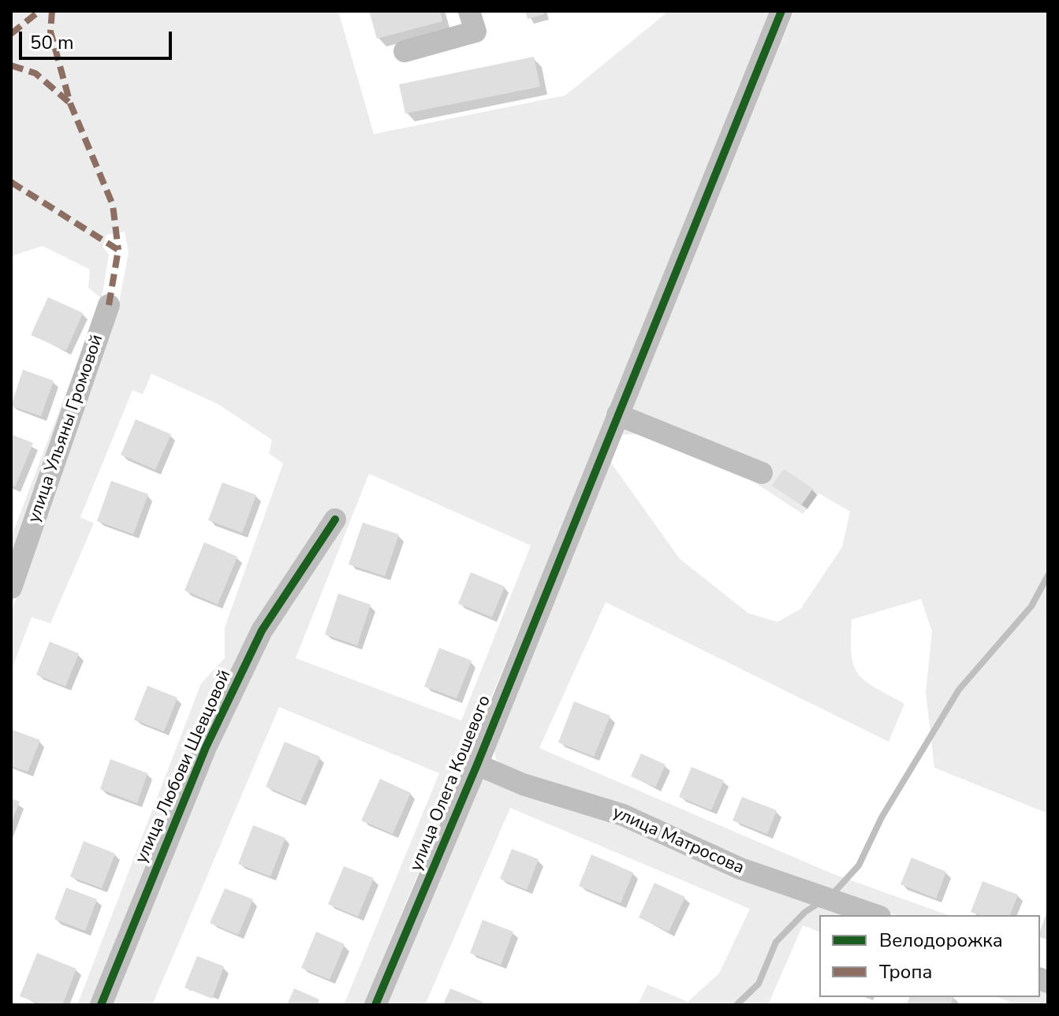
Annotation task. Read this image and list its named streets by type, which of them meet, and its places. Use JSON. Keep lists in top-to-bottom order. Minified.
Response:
{"streets":{"street":["улица Ульяны Громовой","улица Любови Шевцовой","улица Олега Кошевого","улица Матросова"]},"crossings":[["улица Олега Кошевого","улица Матросова"]],"legend":["Велодорожка","Тропа"],"scale_bar":"50 m"}
